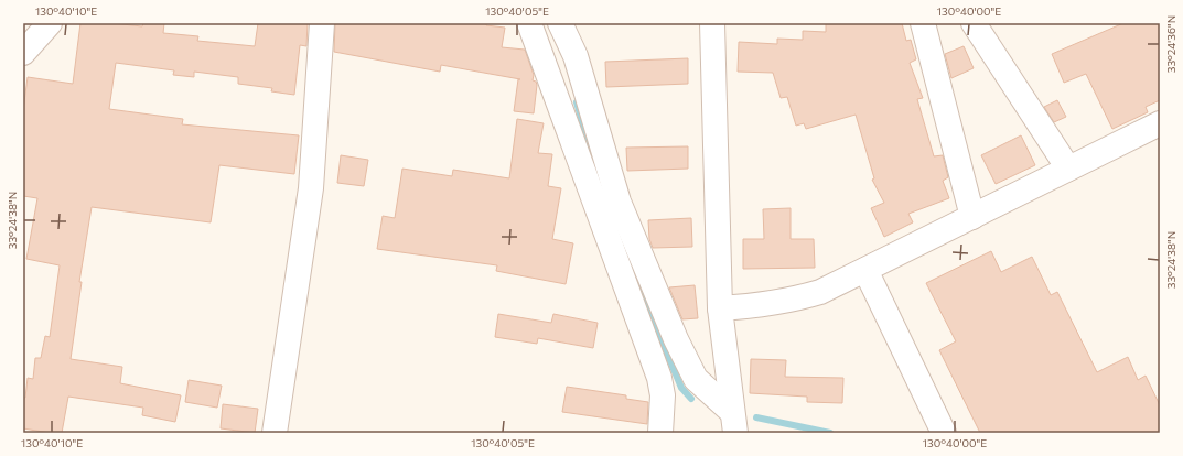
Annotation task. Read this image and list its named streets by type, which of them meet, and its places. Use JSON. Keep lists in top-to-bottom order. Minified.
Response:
{"coordinates":["130°40'10\"E","130°40'05\"E","130°40'00\"E","33°24'36\"N","33°24'38\"N"]}
